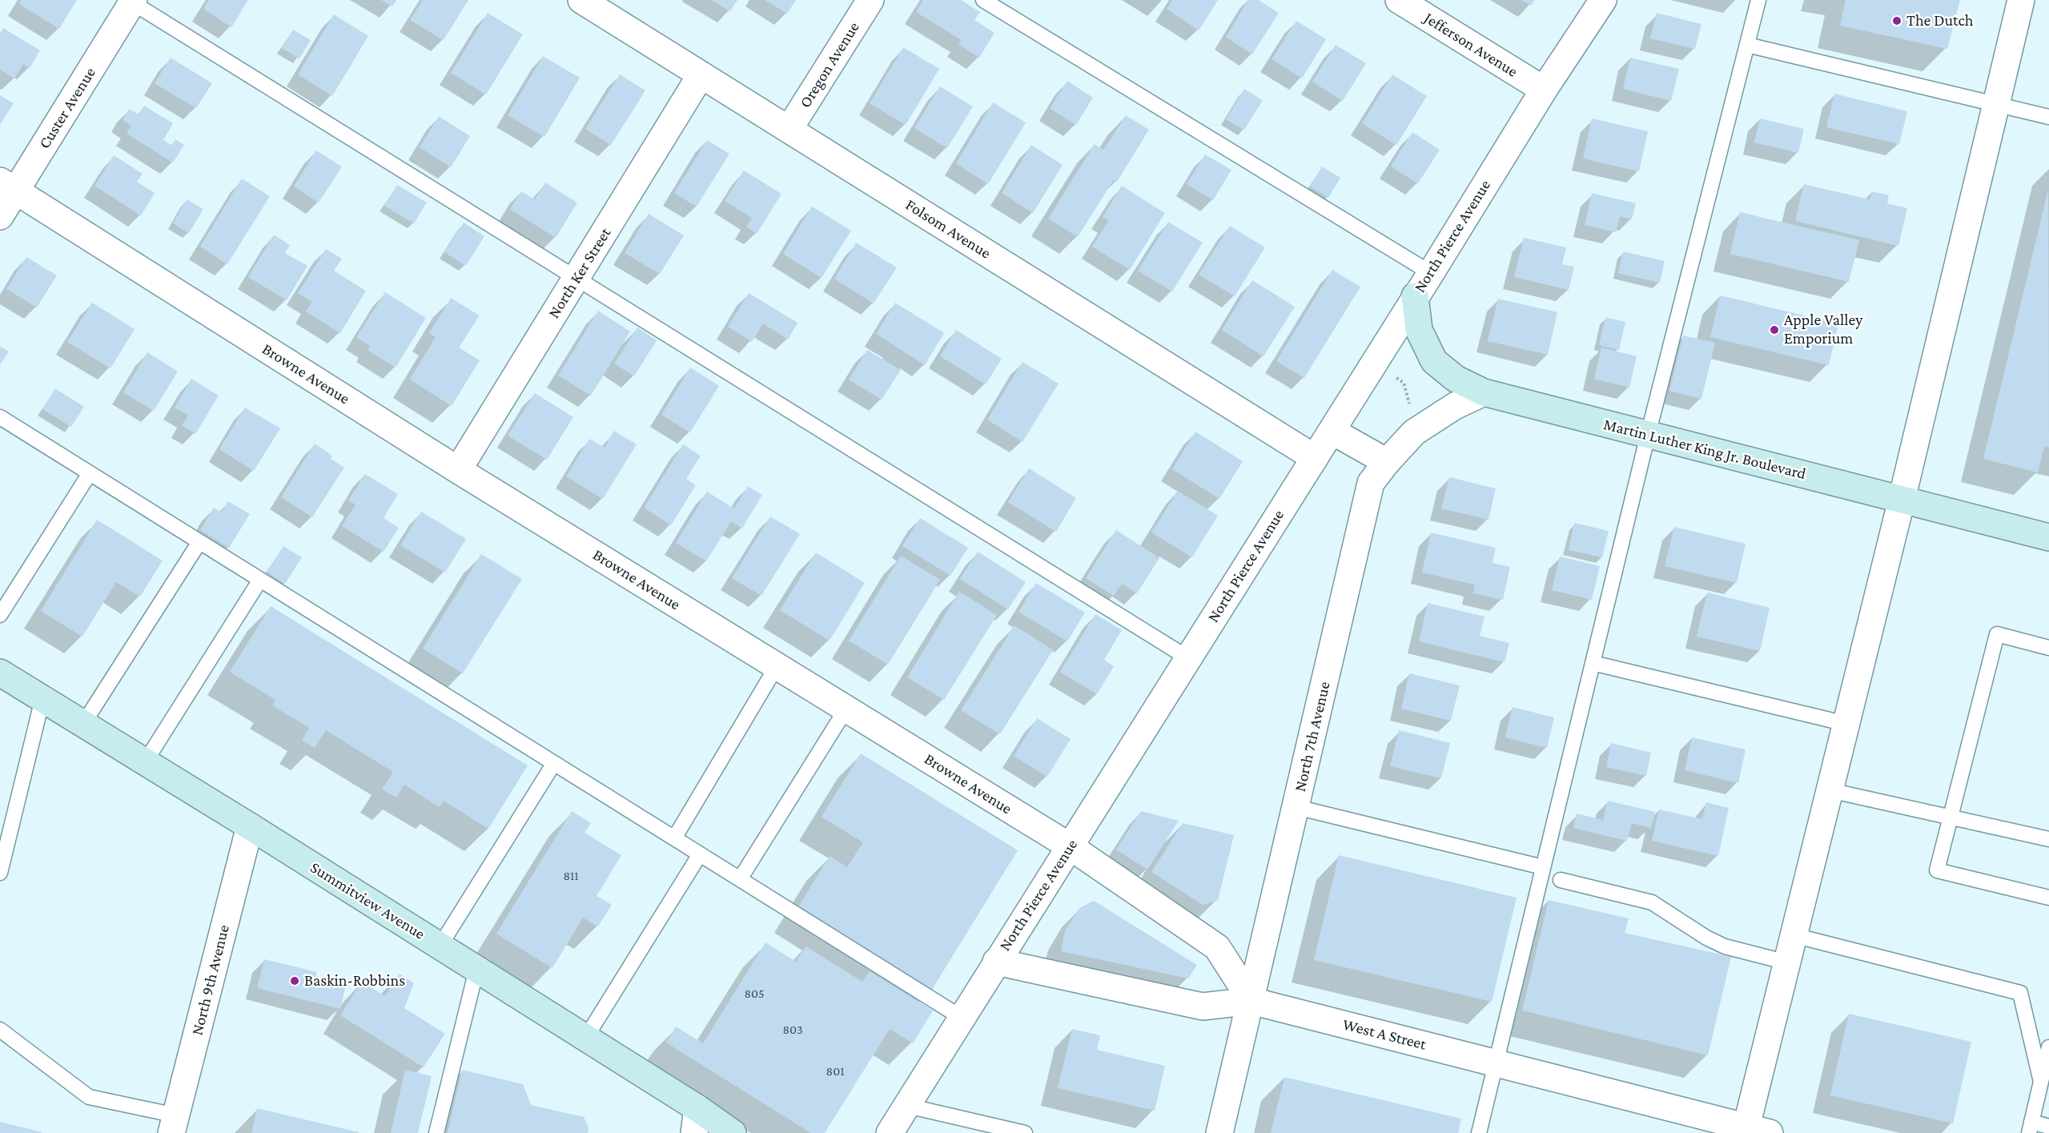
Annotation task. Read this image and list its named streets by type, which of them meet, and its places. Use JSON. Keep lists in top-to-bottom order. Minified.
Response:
{"streets":{"main road":["Martin Luther King Jr. Boulevard","Summitview Avenue"],"street":["Jefferson Avenue","Oregon Avenue","Custer Avenue","Folsom Avenue","North Pierce Avenue","North Ker Street","Browne Avenue","North 7th Avenue","North 9th Avenue","West A Street"]},"crossings":[["Jefferson Avenue","North Pierce Avenue"],["Oregon Avenue","Folsom Avenue"],["Custer Avenue","Browne Avenue"],["Folsom Avenue","North Pierce Avenue"],["Folsom Avenue","North Ker Street"],["North Pierce Avenue","Browne Avenue"],["North Pierce Avenue","Martin Luther King Jr. Boulevard"],["North Pierce Avenue","West A Street"],["North Ker Street","Browne Avenue"],["Browne Avenue","North 7th Avenue"],["Browne Avenue","West A Street"],["Martin Luther King Jr. Boulevard","North 7th Avenue"],["North 7th Avenue","West A Street"],["Summitview Avenue","North 9th Avenue"]],"places":["The Dutch","Apple Valley Emporium","Baskin-Robbins"],"house_numbers":["811","805","803","801"]}
